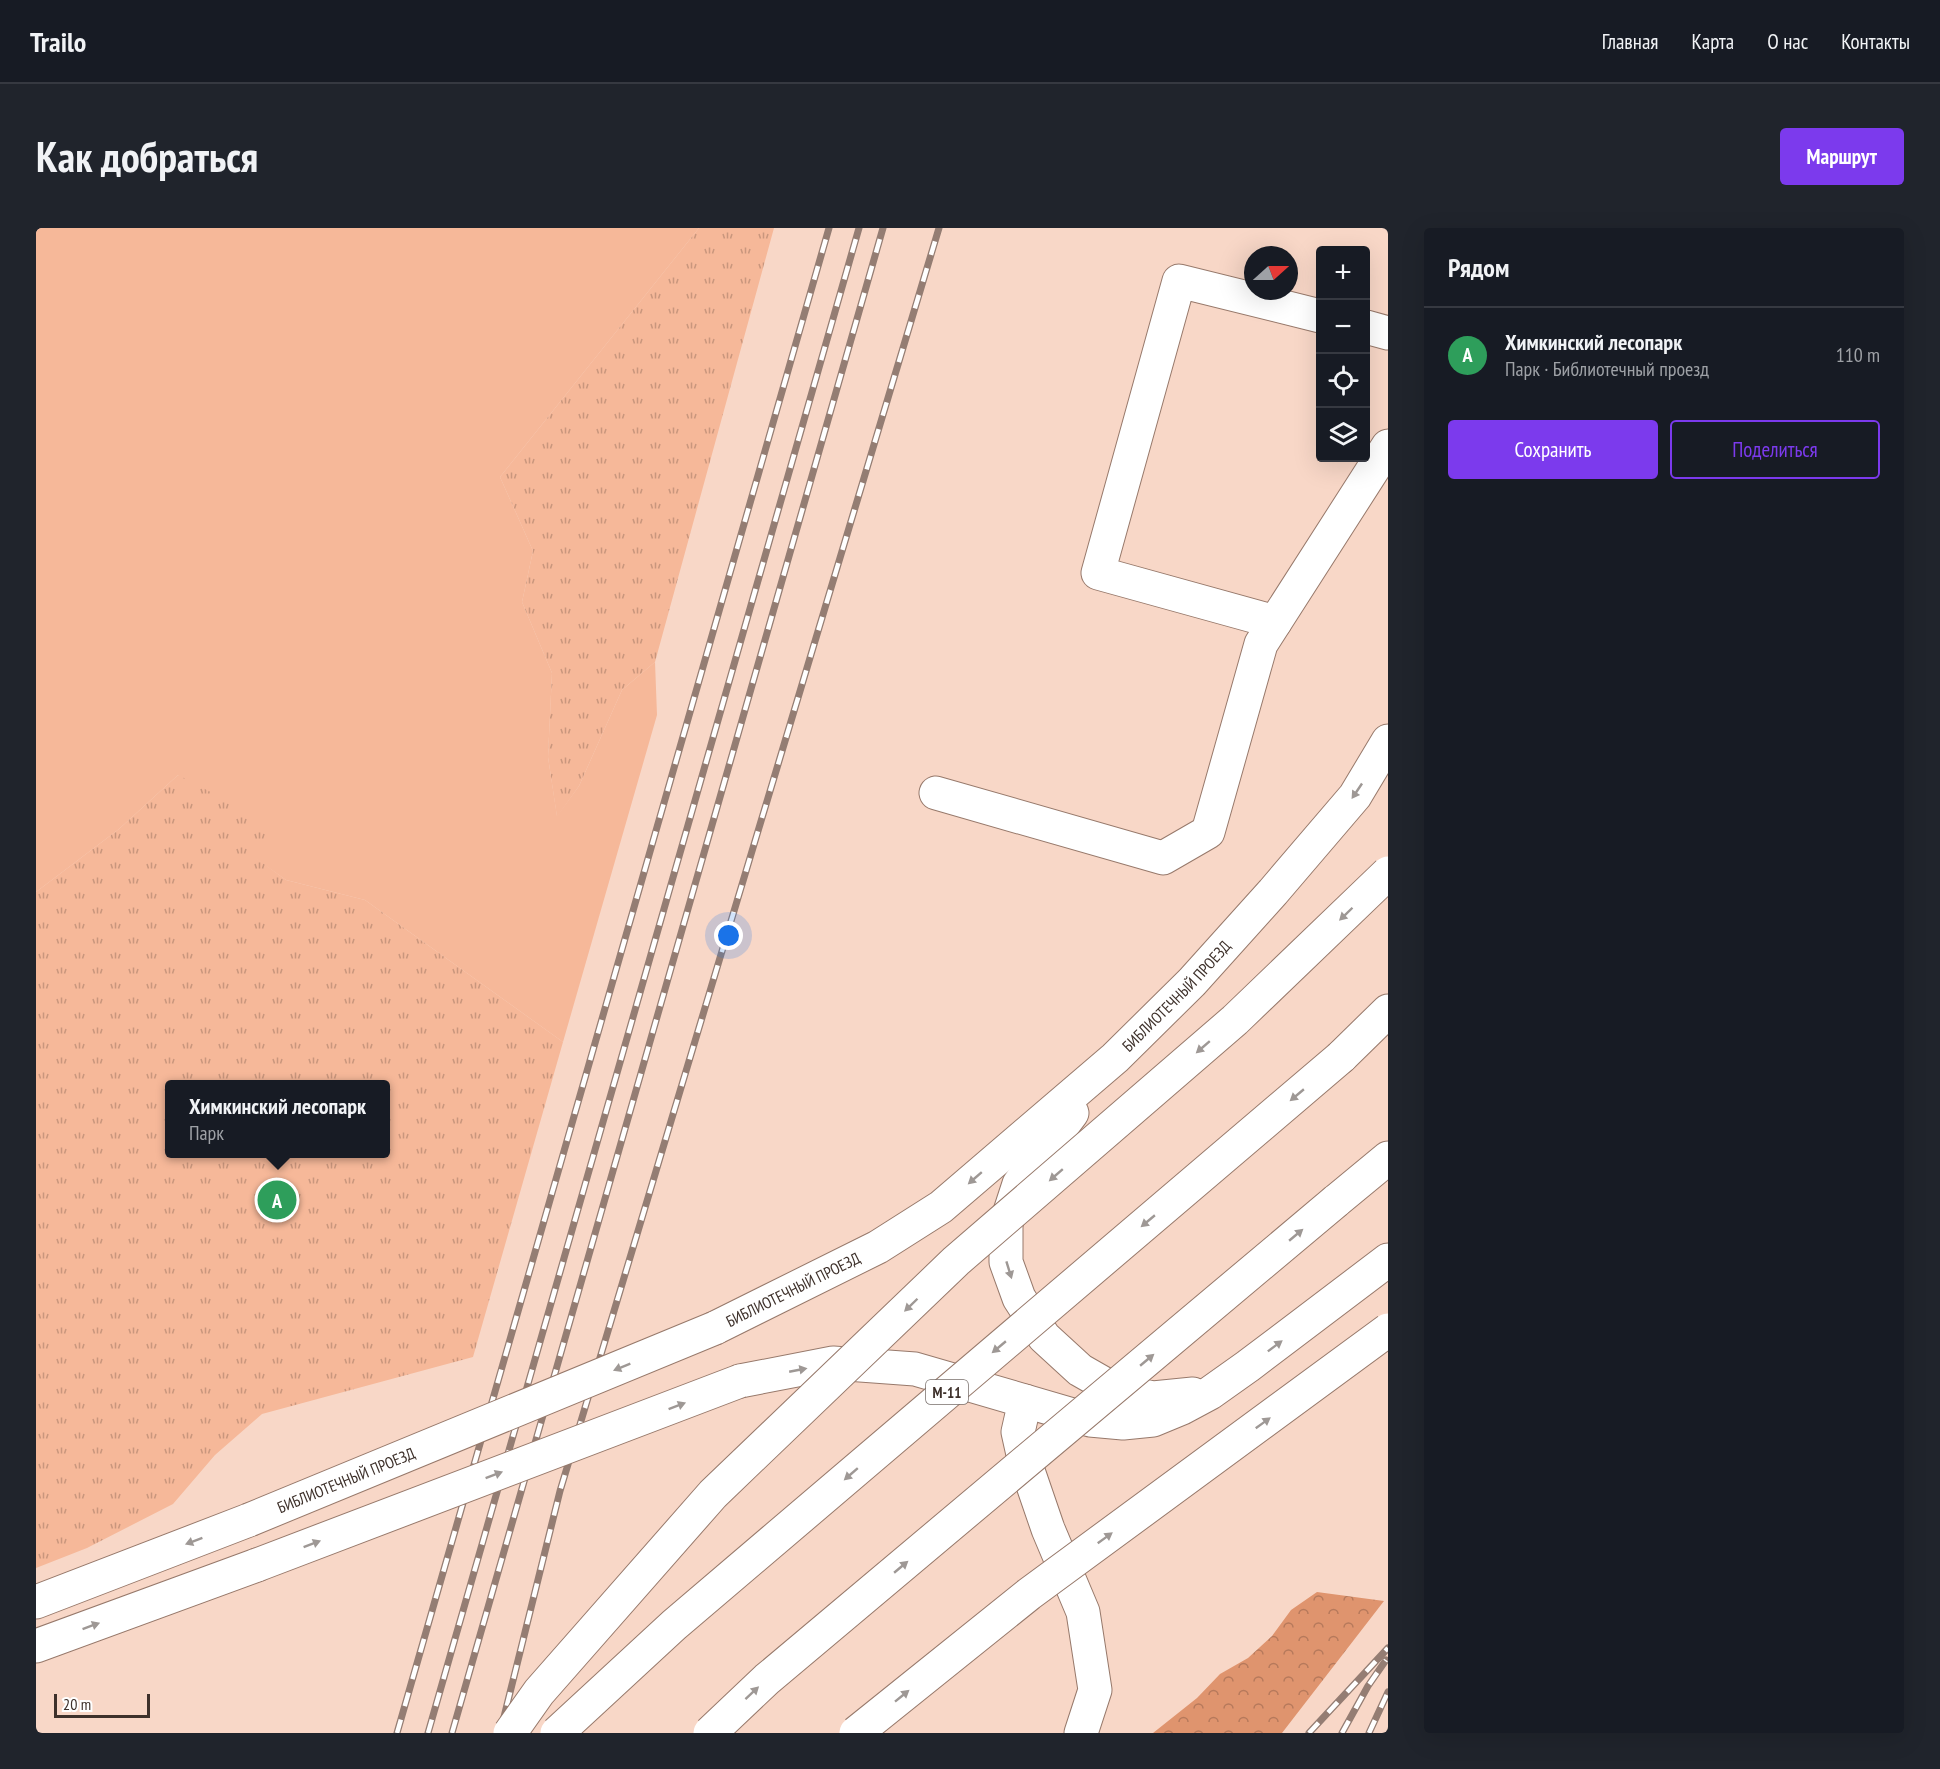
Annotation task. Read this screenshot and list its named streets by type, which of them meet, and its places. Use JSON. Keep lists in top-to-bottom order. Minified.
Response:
{"streets":{"main road":["БИБЛИОТЕЧНЫЙ ПРОЕЗД","М-11"]},"scale_bar":"20 m","north":"right","page":{"header":"Trailo","nav":["Главная","Карта","О нас","Контакты"],"buttons":["Маршрут",["Сохранить","Поделиться"]],"title":"Как добраться","heading":"Рядом","map_buttons":["+","−"],"list":[{"mark":"A","name":"Химкинский лесопарк","note":"Парк · Библиотечный проезд","value":"110 m"}],"popup":["Химкинский лесопарк","Парк"],"pins":"A","scale":"20 m"}}
